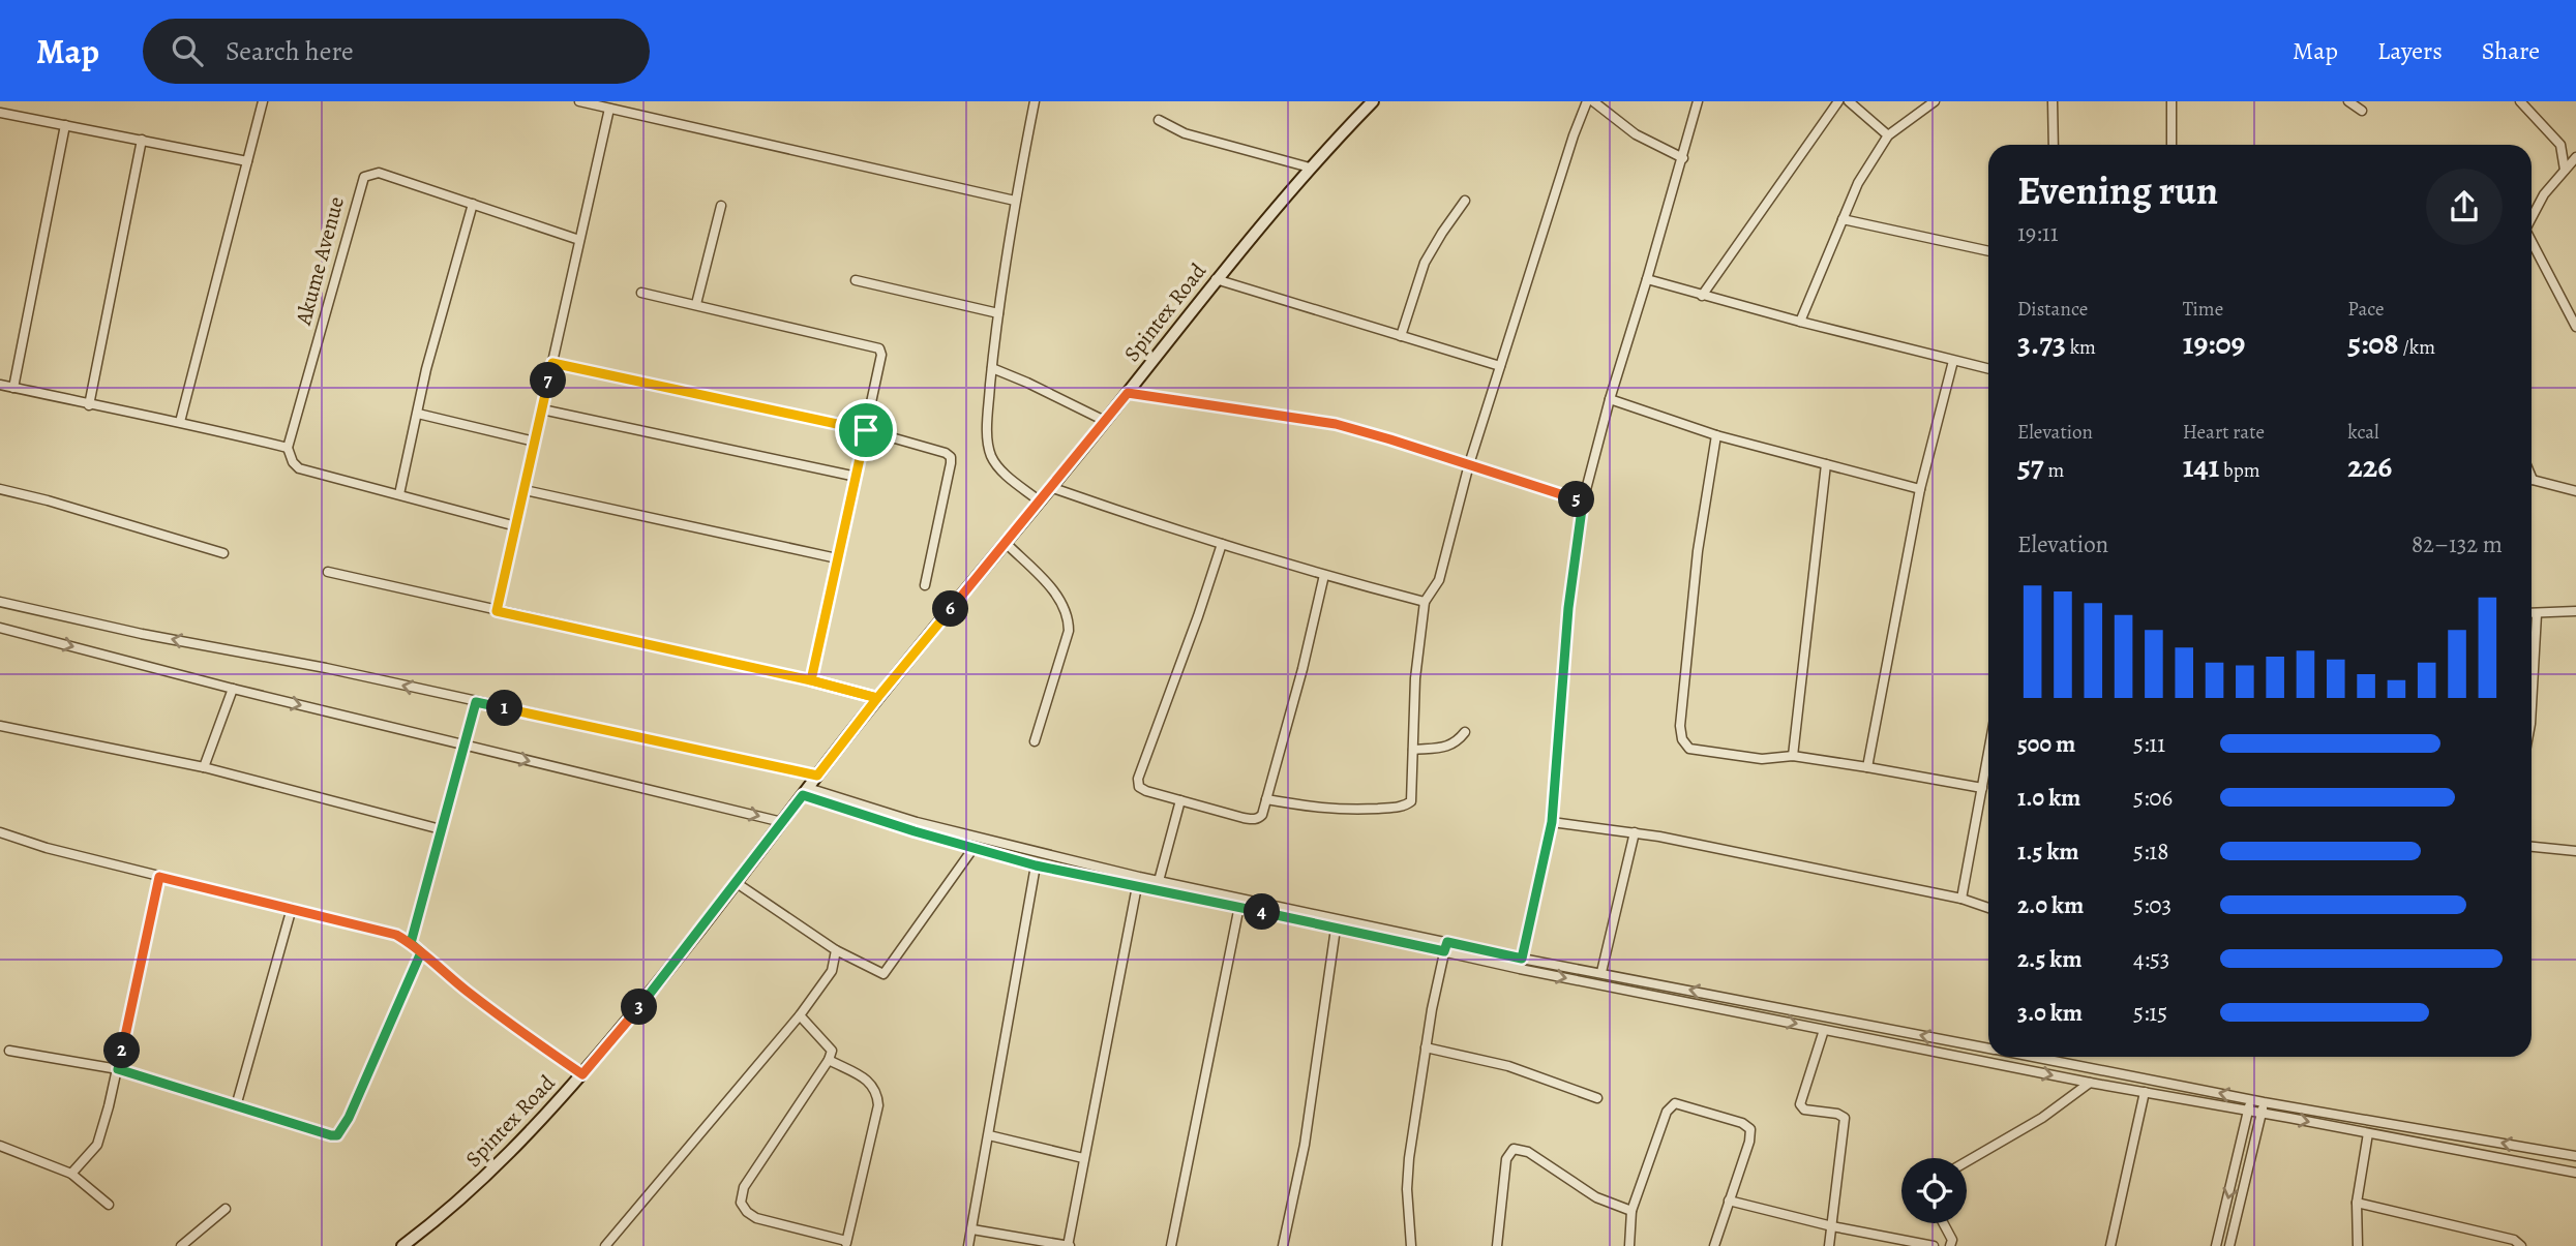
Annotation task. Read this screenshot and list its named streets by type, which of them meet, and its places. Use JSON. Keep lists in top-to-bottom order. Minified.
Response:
{"streets":{"main road":["Spintex Road"],"street":["Akume Avenue"]},"page":{"header":"Map","search":"Search here","nav":["Map","Layers","Share"],"heading":["Evening run","19:11"],"stats":[["Distance","3.73 km"],["Time","19:09"],["Pace","5:08 /km"],["Elevation","57 m"],["Heart rate","141 bpm"],["kcal","226"]],"pins":["7","5","6","1","4","3","2"],"chart":["Elevation","82–132 m"],"list":[{"name":"500 m","note":"5:11"},{"name":"1.0 km","note":"5:06"},{"name":"1.5 km","note":"5:18"},{"name":"2.0 km","note":"5:03"},{"name":"2.5 km","note":"4:53"},{"name":"3.0 km","note":"5:15"}]}}
